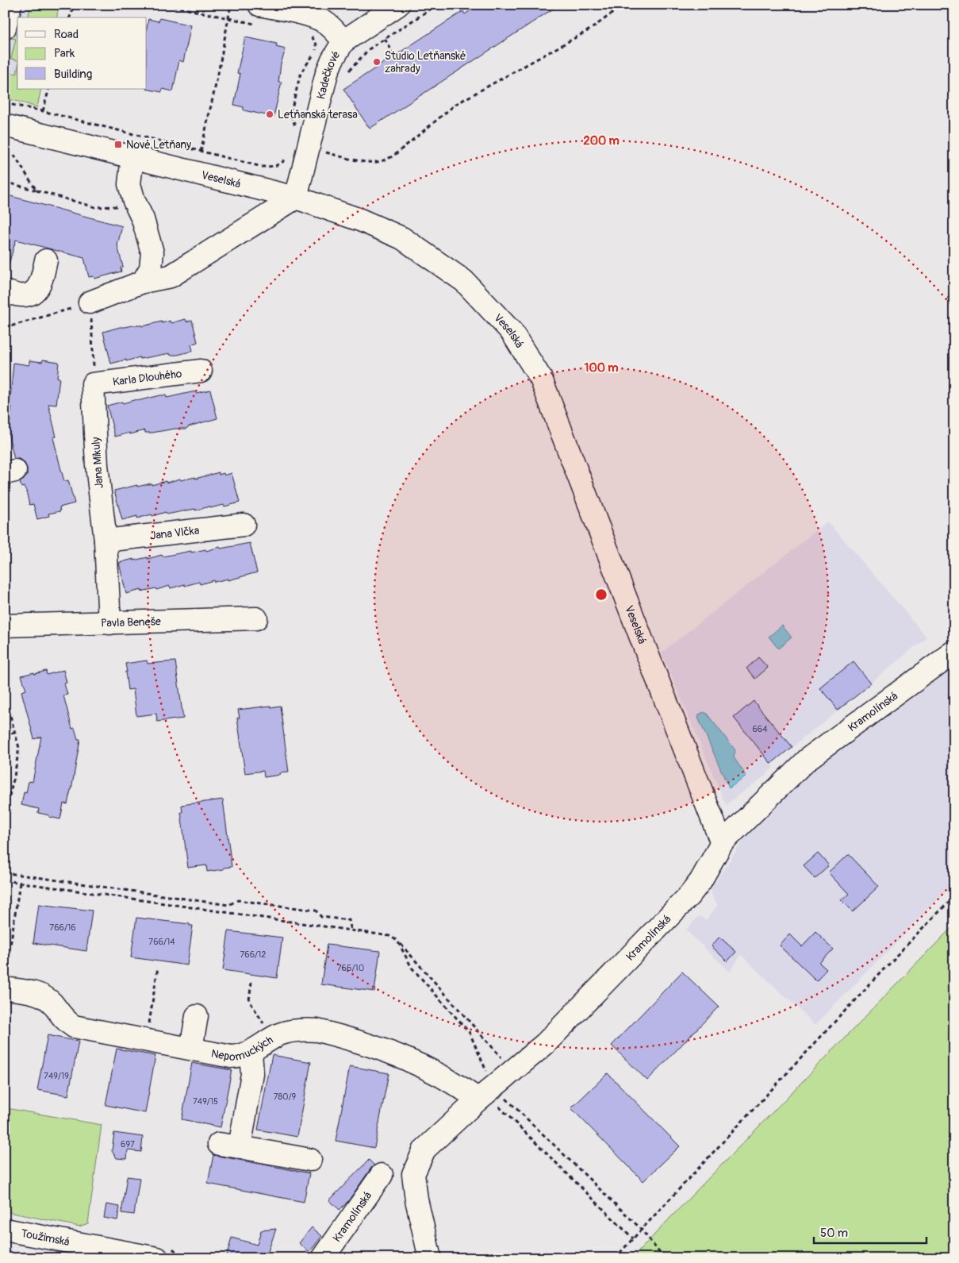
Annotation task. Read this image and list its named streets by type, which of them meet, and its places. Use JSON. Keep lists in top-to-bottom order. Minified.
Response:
{"streets":{"street":["Kadečkové","Veselská","Karla Dlouhého","Jana Mikuly","Jana Vlčka","Pavla Beneše","Kramolínská","Nepomuckých","Toužimská"]},"crossings":[["Kadečkové","Veselská"],["Veselská","Kramolínská"],["Karla Dlouhého","Jana Mikuly"],["Jana Mikuly","Jana Vlčka"],["Jana Mikuly","Pavla Beneše"],["Kramolínská","Nepomuckých"]],"places":{"other":["Studio Letňanské zahrady","Letňanská terasa"],"transit":["Nové Letňany"]},"house_numbers":["664","766/16","766/14","766/12","766/10","749/19","780/9","749/15","697"],"legend":["Road","Park","Building"],"scale_bar":"50 m","rings":["200 m","100 m"]}
